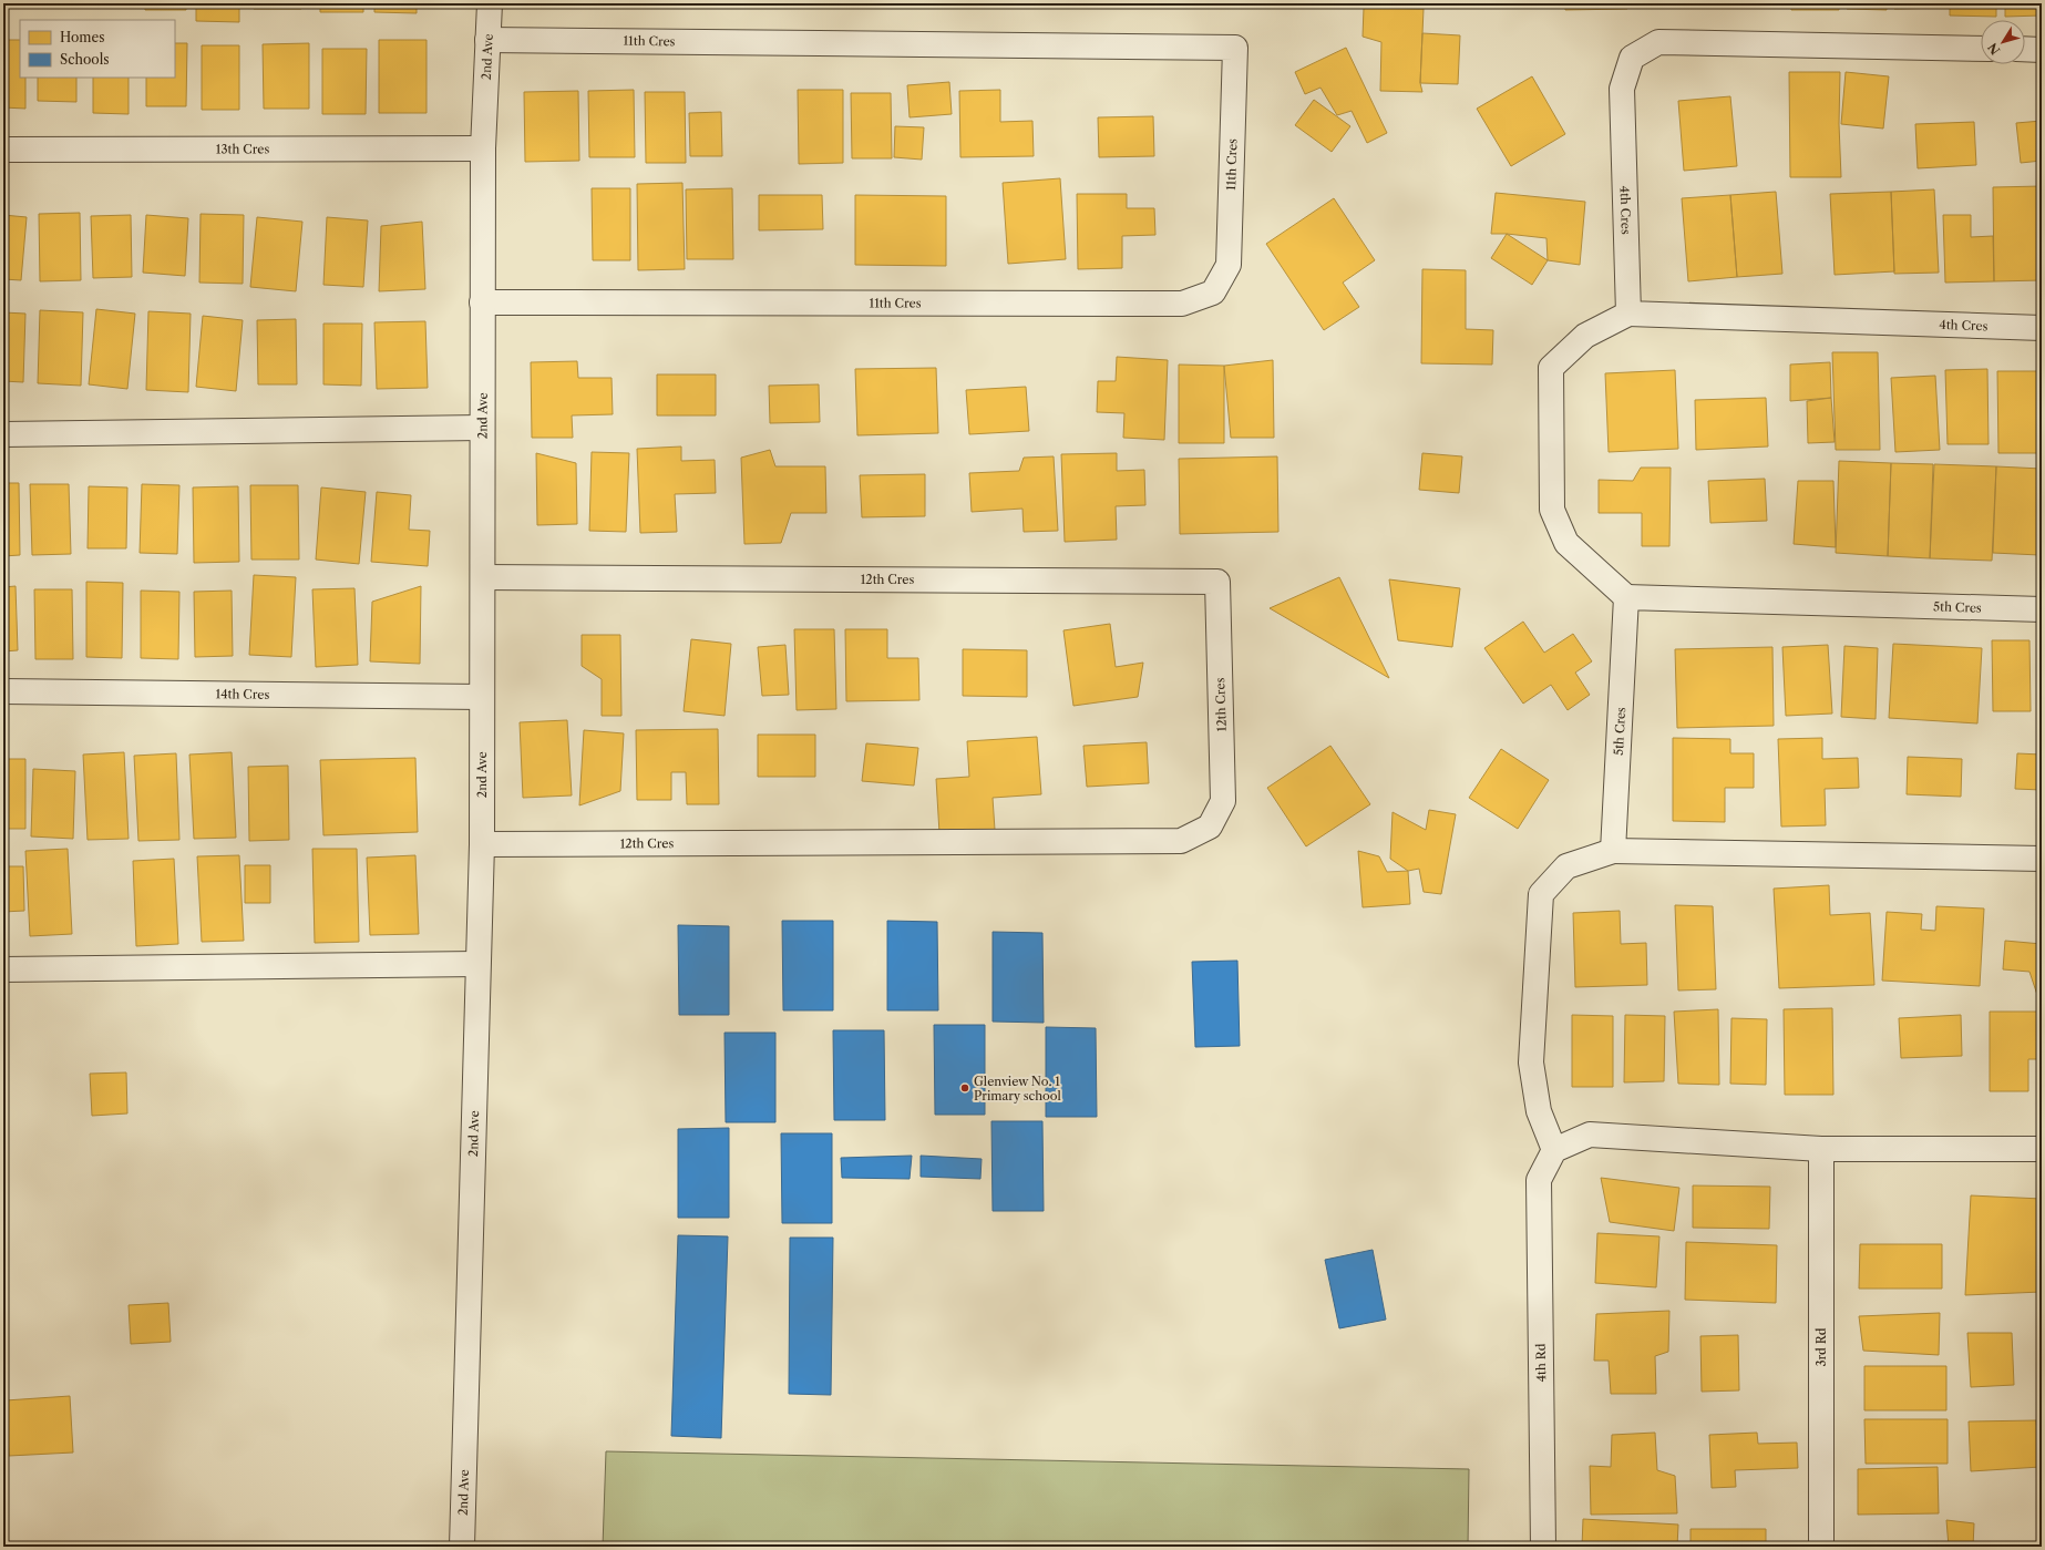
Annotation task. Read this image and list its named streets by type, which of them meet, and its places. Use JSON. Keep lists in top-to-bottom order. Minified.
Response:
{"streets":{"street":["11th Cres","2nd Ave","13th Cres","4th Cres","12th Cres","5th Cres","14th Cres","3rd Rd","4th Rd"]},"crossings":[["11th Cres","2nd Ave"],["2nd Ave","13th Cres"],["2nd Ave","12th Cres"],["2nd Ave","14th Cres"]],"places":["Glenview No. 1 Primary school"],"legend":["Homes","Schools"],"north":"bottom left"}
